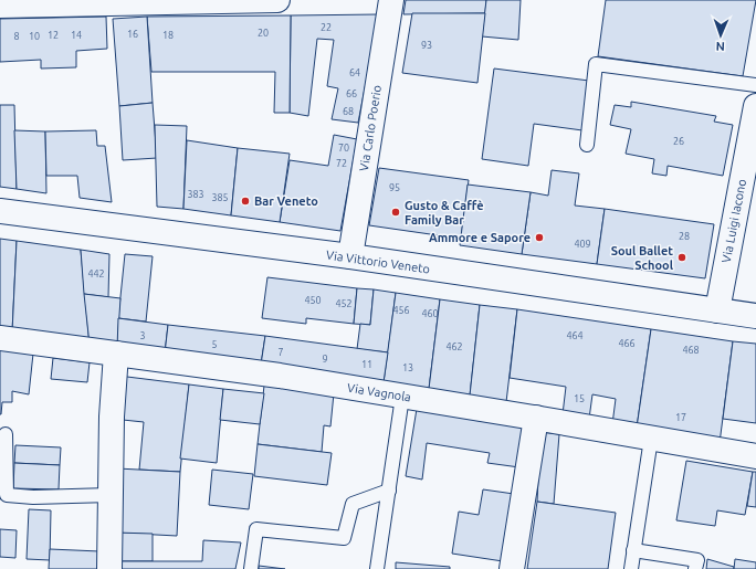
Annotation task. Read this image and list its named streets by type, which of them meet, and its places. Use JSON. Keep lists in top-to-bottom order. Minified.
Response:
{"streets":{"street":["Via Carlo Poerio","Via Luigi Iacono","Via Vittorio Veneto","Via Vagnola"]},"crossings":[["Via Carlo Poerio","Via Vittorio Veneto"],["Via Luigi Iacono","Via Vittorio Veneto"]],"places":["Bar Veneto","Gusto & Caffè Family Bar","Ammore e Sapore","Soul Ballet School"],"house_numbers":["22","20","16","12","14","18","8","10","93","64","66","68","26","70","72","95","383","385","28","409","442","450","452","456","460","3","464","466","5","462","468","7","9","11","13","15","17"],"north":"bottom"}
